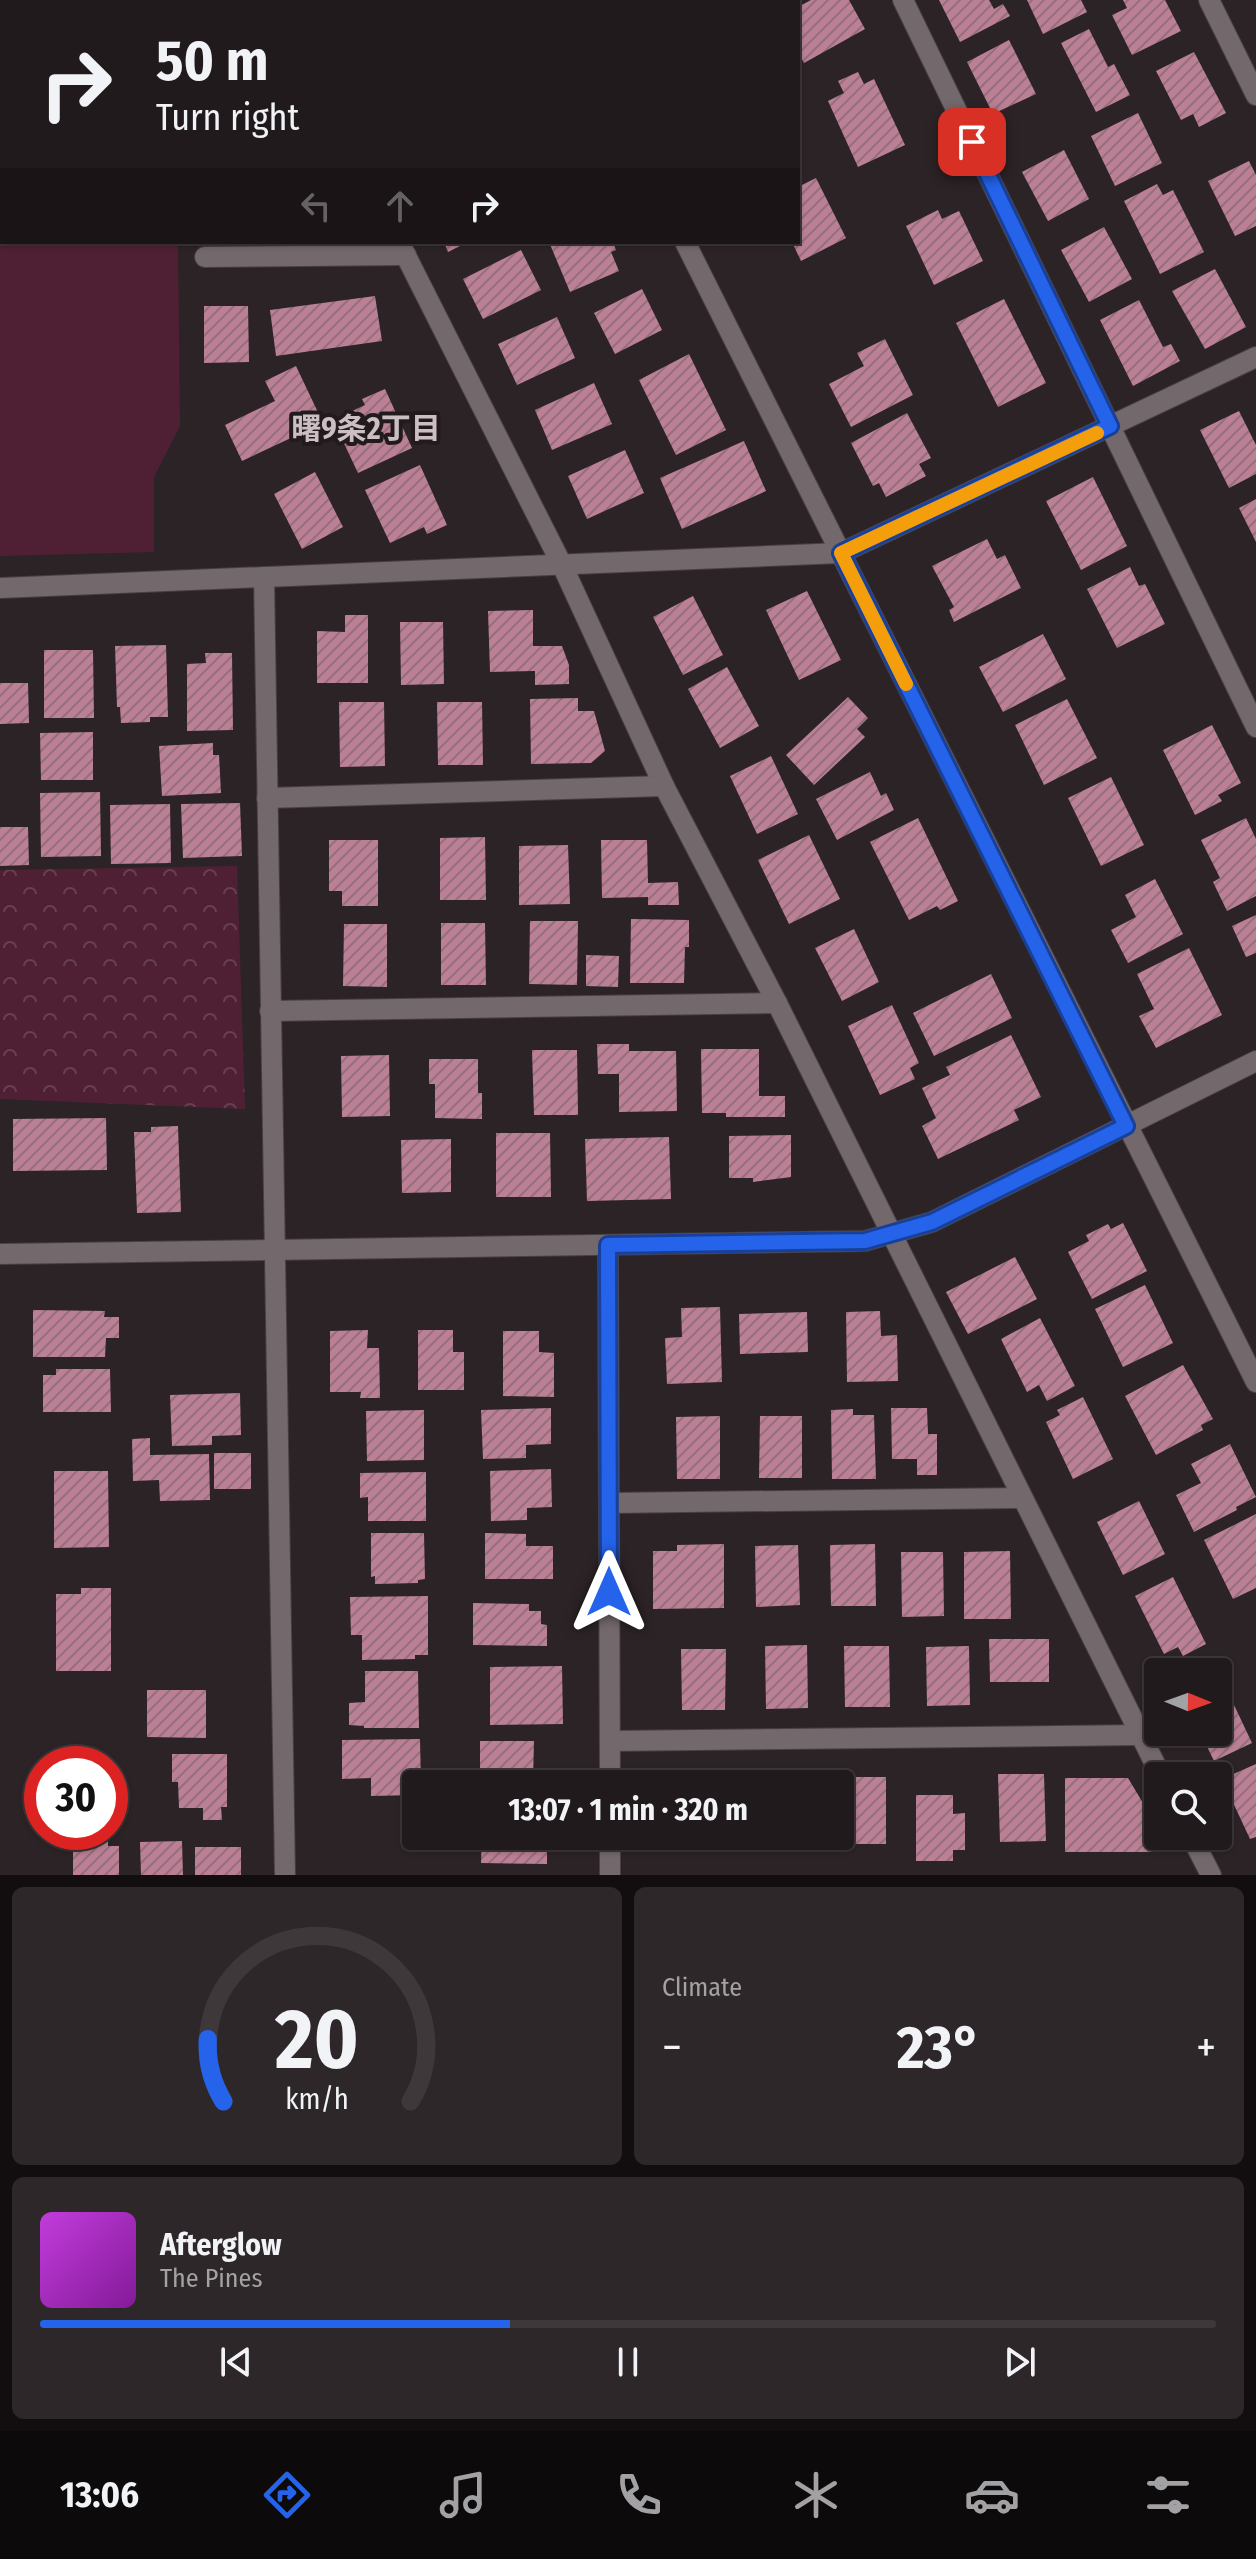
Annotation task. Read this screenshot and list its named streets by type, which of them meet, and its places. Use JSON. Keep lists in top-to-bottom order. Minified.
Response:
{"districts":["曙9条2丁目"],"north":"right","page":{"turn":["50 m","Turn right"],"limit":"30","trip":"13:07 · 1 min · 320 m","tile":"Climate","heat":["−","23°","+"],"song":["Afterglow","The Pines"],"tabs":"13:06","gauge":["20","km/h"]}}
